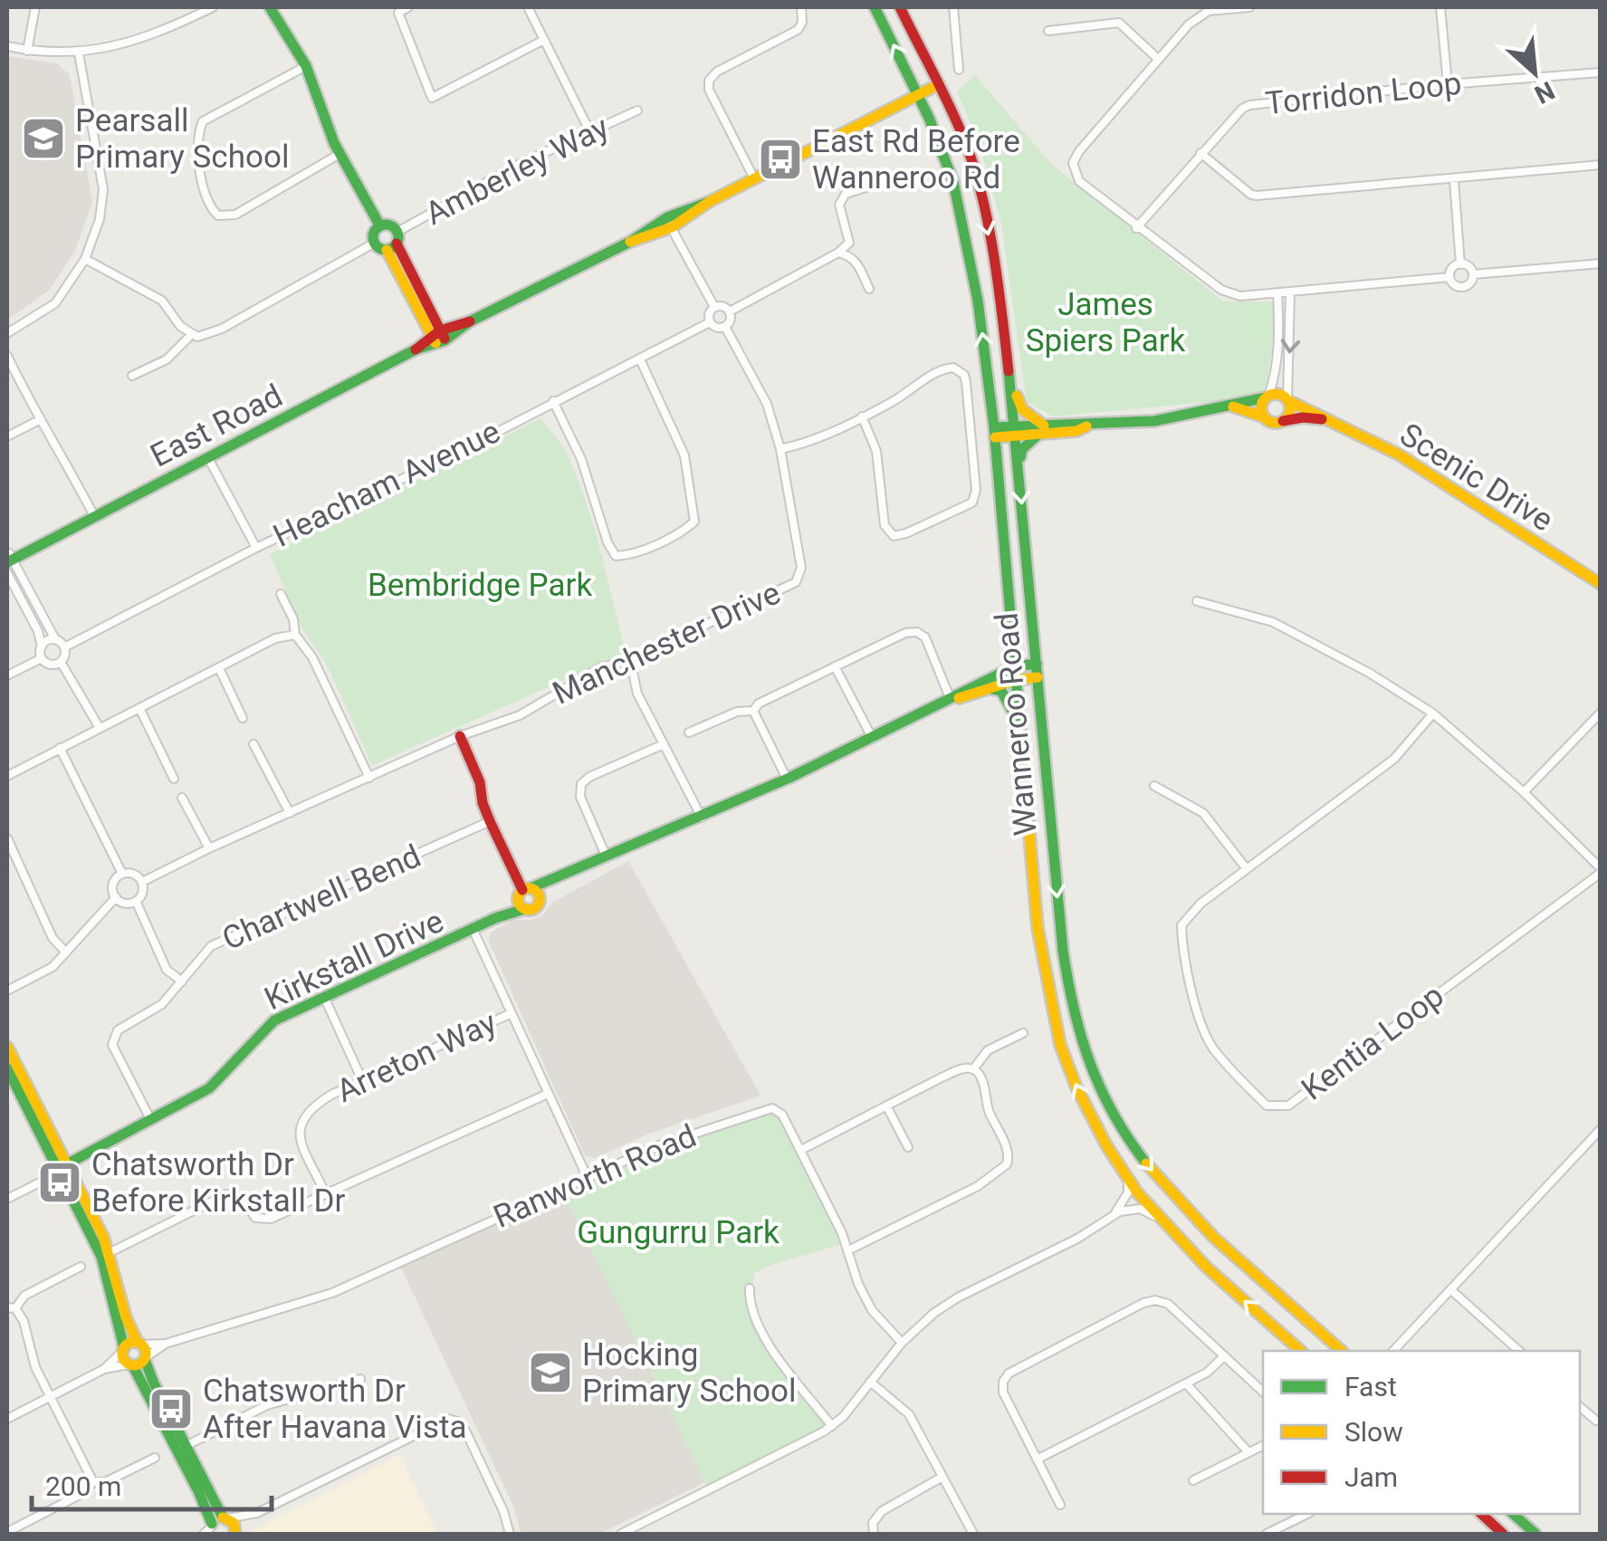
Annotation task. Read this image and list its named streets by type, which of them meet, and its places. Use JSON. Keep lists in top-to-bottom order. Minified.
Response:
{"streets":{"main road":["East Road","Scenic Drive","Wanneroo Road","Kirkstall Drive"],"street":["Torridon Loop","Amberley Way","Heacham Avenue","Manchester Drive","Chartwell Bend","Kentia Loop","Arreton Way","Ranworth Road"]},"crossings":[["East Road","Wanneroo Road"],["Heacham Avenue","Manchester Drive"],["Wanneroo Road","Kirkstall Drive"],["Chartwell Bend","Kirkstall Drive"]],"parks":["James Spiers Park","Bembridge Park","Gungurru Park"],"places":{"school or university":["Pearsall Primary School","Hocking Primary School"],"bus stop":["East Rd Before Wanneroo Rd","Chatsworth Dr Before Kirkstall Dr","Chatsworth Dr After Havana Vista"]},"legend":["Fast","Slow","Jam"],"scale_bar":"200 m","north":"bottom right"}
